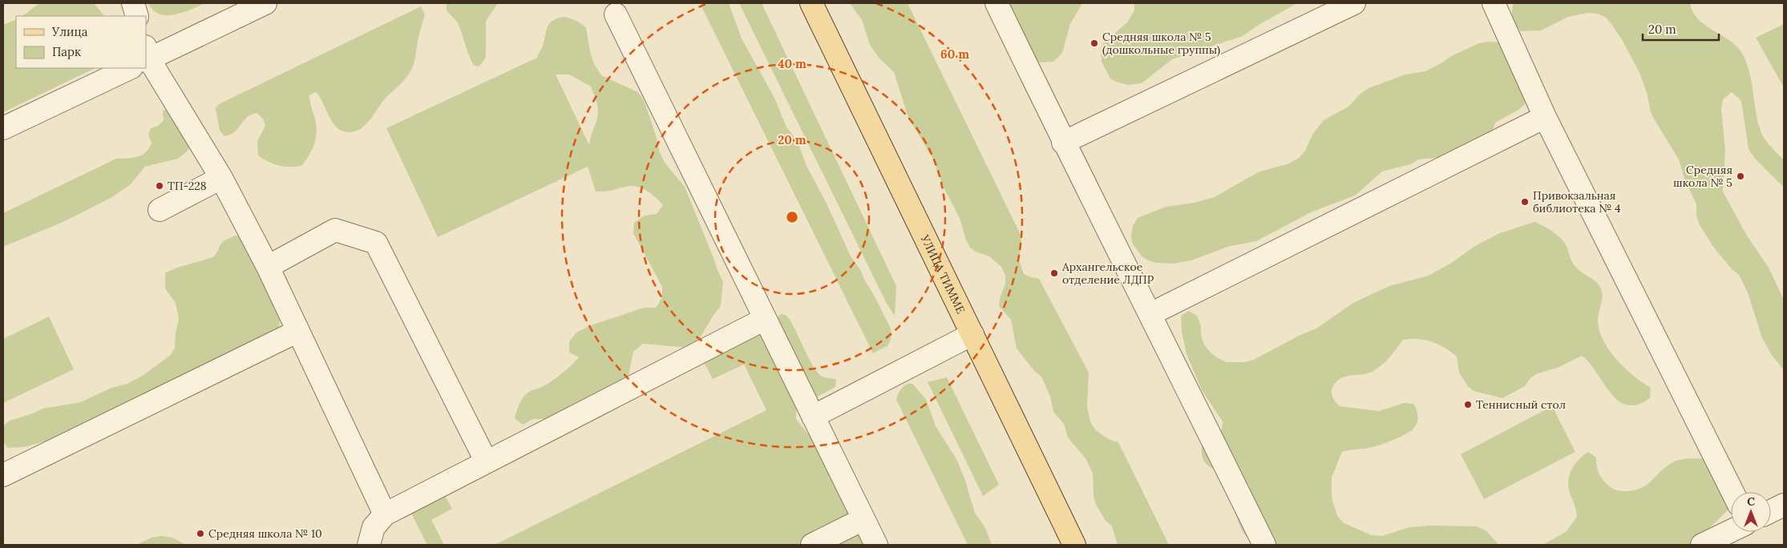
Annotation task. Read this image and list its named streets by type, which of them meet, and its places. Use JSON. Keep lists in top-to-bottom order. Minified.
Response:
{"streets":{"main road":["УЛИЦА ТИММЕ"]},"places":["Средняя школа № 5 (дошкольные группы)","Средняя школа № 5","ТП-228","Привокзальная библиотека № 4","Архангельское отделение ЛДПР","Теннисный стол","Средняя школа № 10"],"legend":["Улица","Парк"],"scale_bar":"20 m","north":"top","rings":["60 m","40 m","20 m"]}
